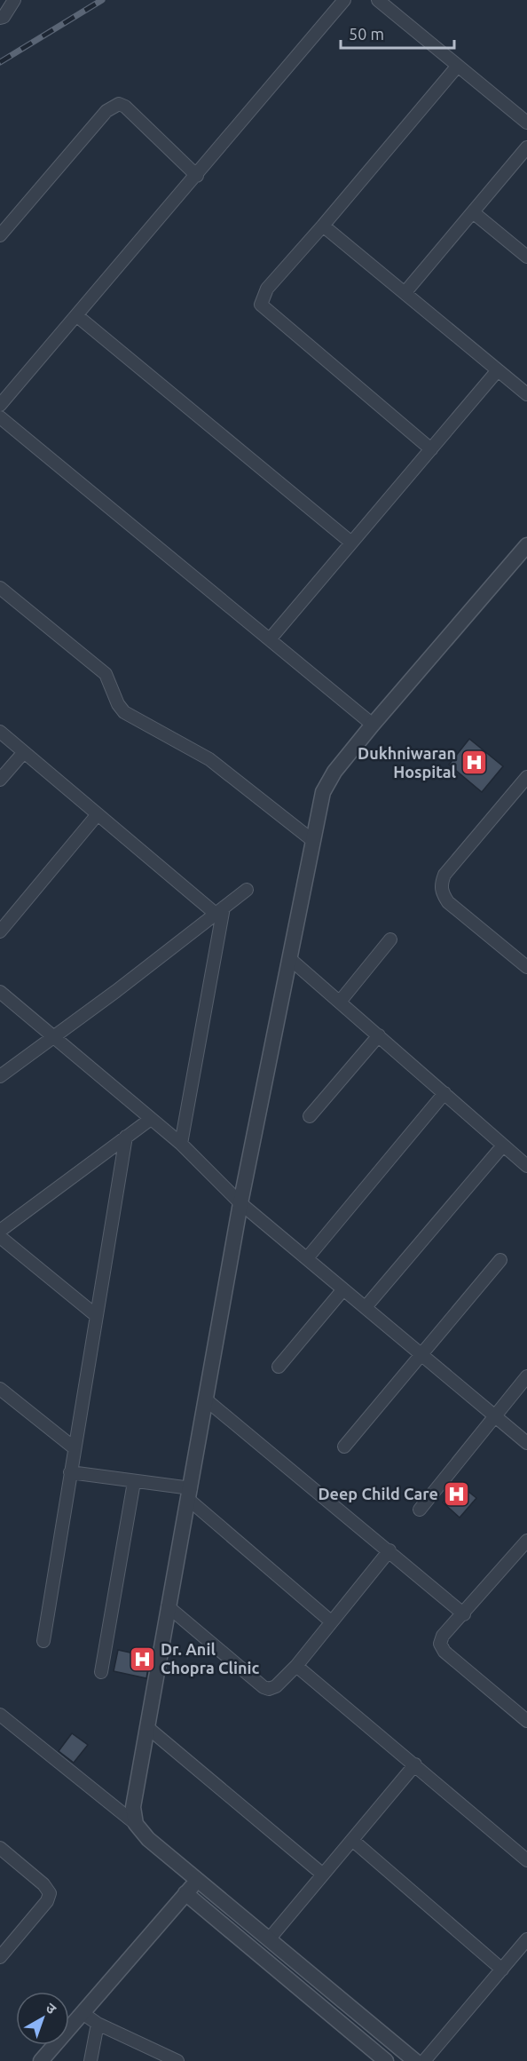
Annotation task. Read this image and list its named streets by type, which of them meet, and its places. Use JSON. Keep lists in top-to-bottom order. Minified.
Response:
{"places":{"hospital":["Dukhniwaran Hospital","Deep Child Care","Dr. Anil Chopra Clinic"]},"scale_bar":"50 m","north":"top right"}
